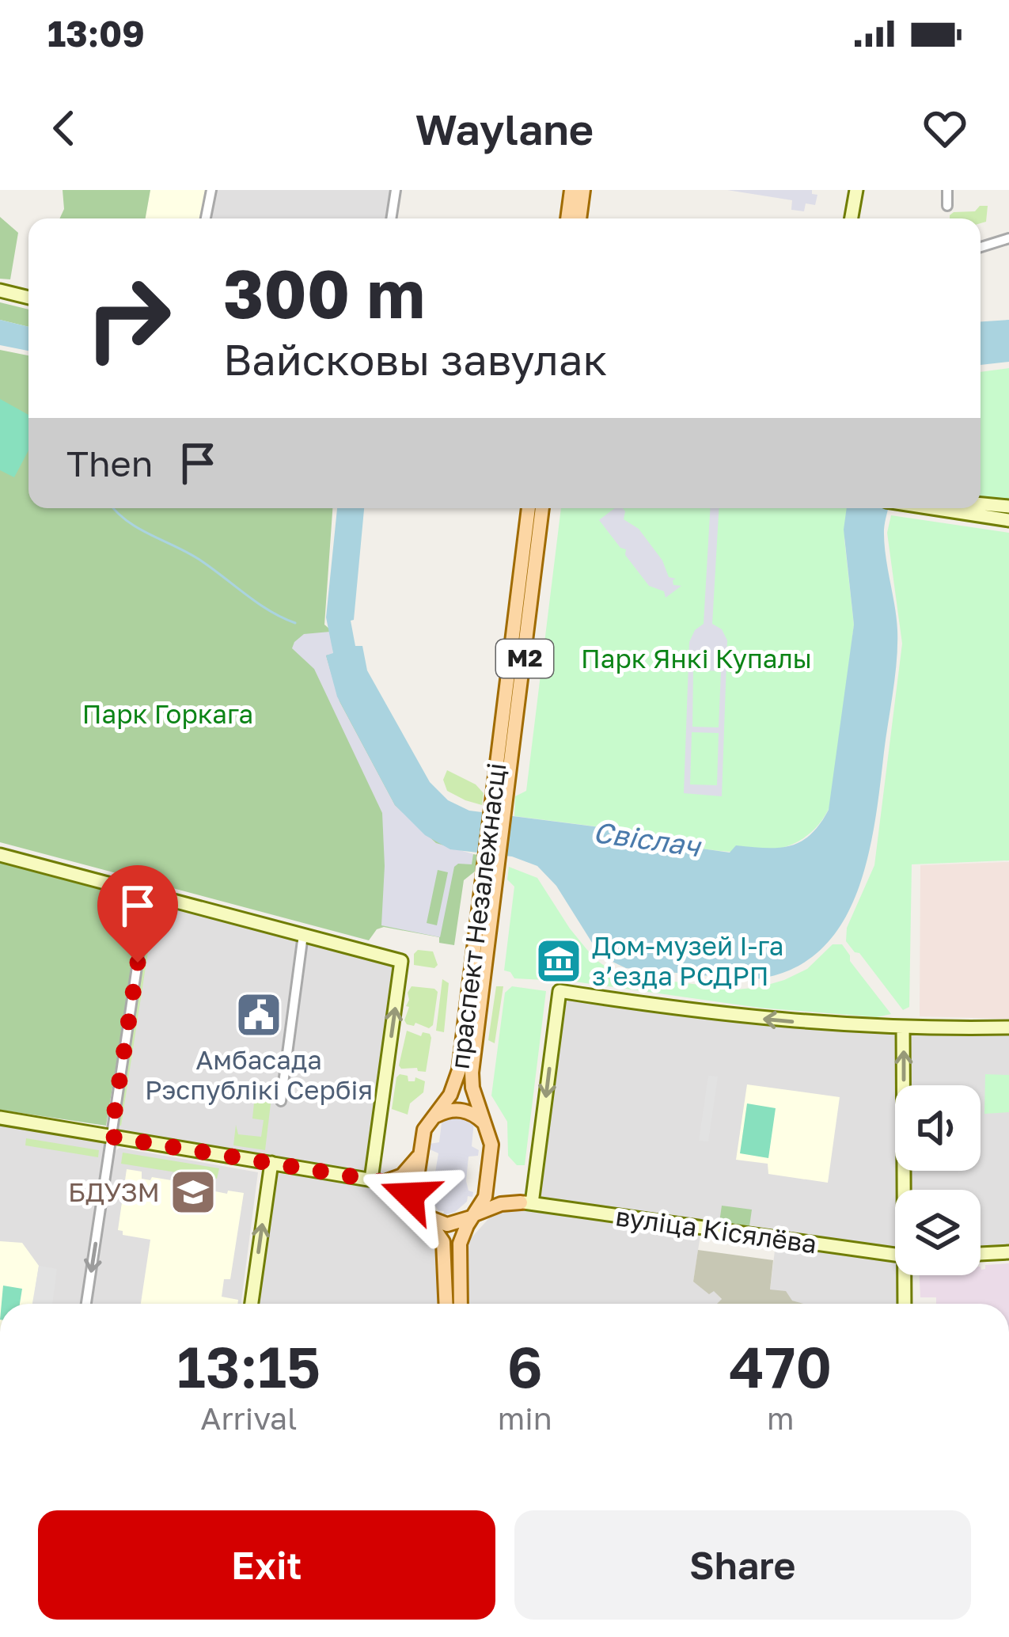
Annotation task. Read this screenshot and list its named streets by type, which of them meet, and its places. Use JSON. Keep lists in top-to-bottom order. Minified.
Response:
{"streets":{"main road":["М2","праспект Незалежнасці"],"street":["вуліца Кісялёва"]},"water":["Свіслач"],"parks":["Парк Янкі Купалы","Парк Горкага"],"places":{"museum":["Дом-музей I-га зʼезда РСДРП"],"public building":["Амбасада Рэспублікі Сербія"],"school or university":["БДУЗМ"]},"page":{"status":"13:09","header":"Waylane","turn":["300 m","Вайсковы завулак"],"then":"Then","eta":["13:15","Arrival","6","min","470","m"],"buttons":["Exit","Share"]}}
